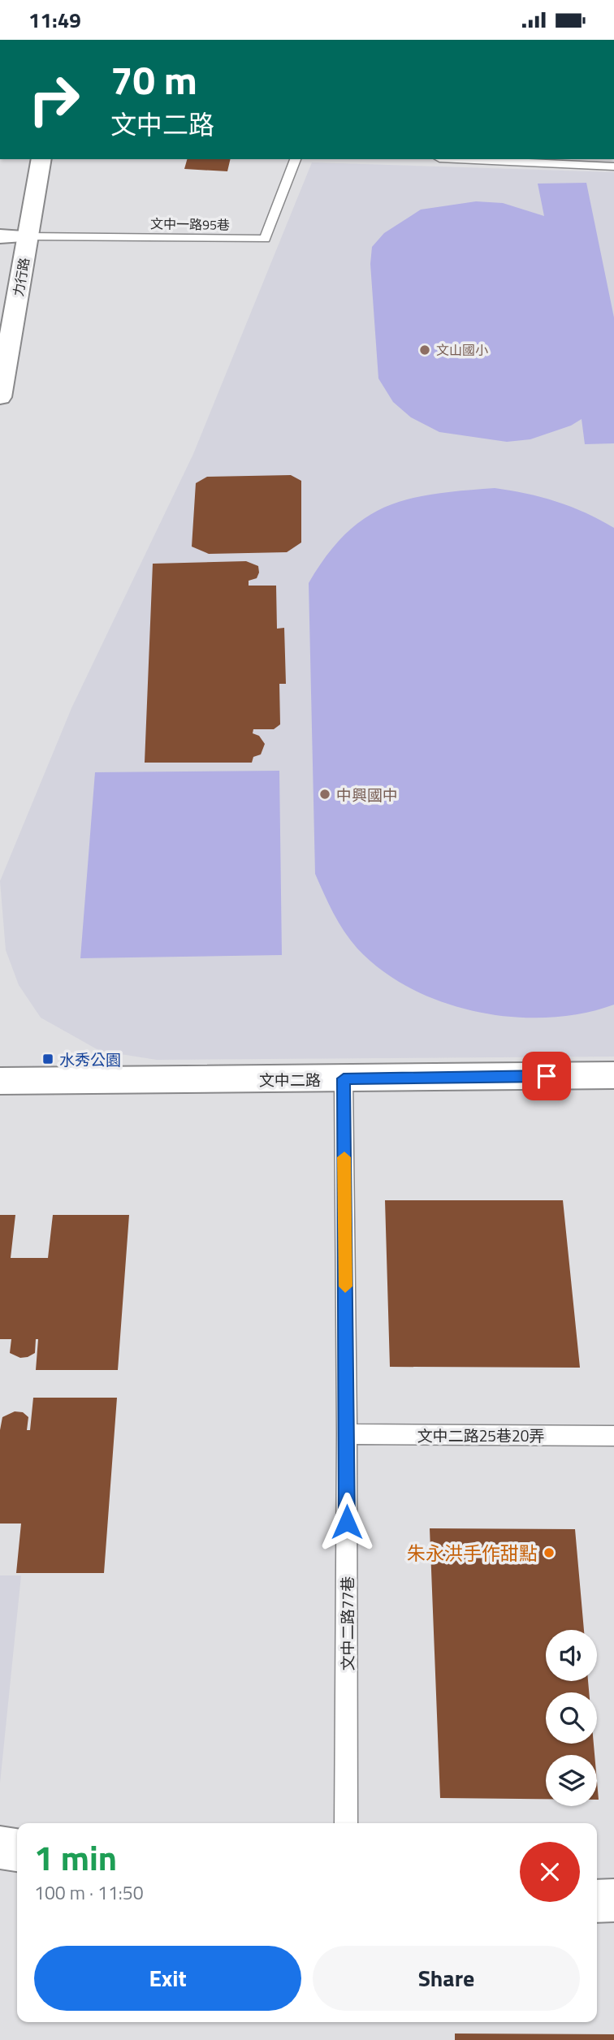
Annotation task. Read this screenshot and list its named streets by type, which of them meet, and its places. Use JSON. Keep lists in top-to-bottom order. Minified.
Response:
{"streets":{"street":["力行路","文中二路"],"lane":["文中一路95巷","文中二路25巷20弄","文中二路77巷"]},"crossings":[["文中一路95巷","力行路"],["文中二路","文中二路77巷"],["文中二路25巷20弄","文中二路77巷"]],"places":{"other":["文山國小","中興國中","朱永洪手作甜點"],"transit":["水秀公園"]},"page":{"status":"11:49","turn":["70 m","文中二路"],"heading":["1 min","100 m · 11:50"],"buttons":["Exit","Share"]}}
